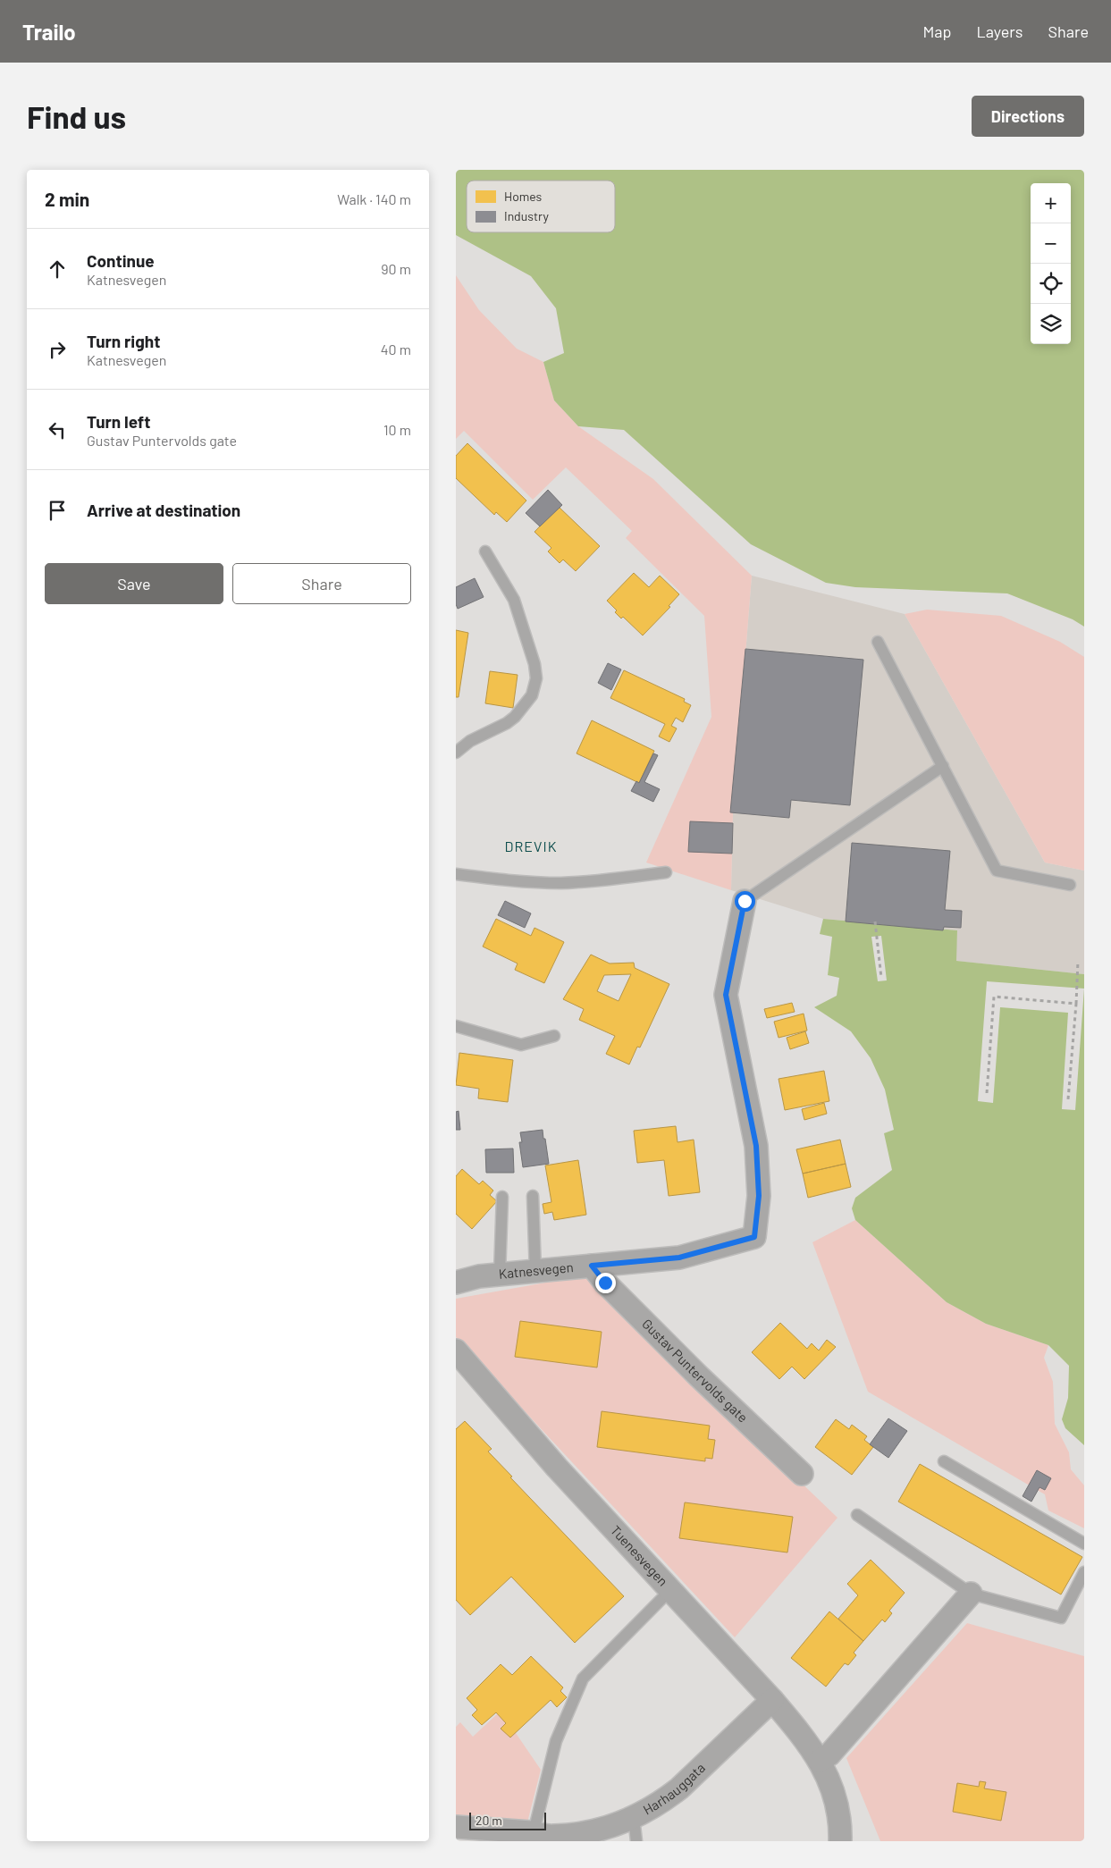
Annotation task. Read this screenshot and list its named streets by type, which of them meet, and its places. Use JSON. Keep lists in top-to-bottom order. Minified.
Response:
{"streets":{"street":["Katnesvegen","Gustav Puntervolds gate","Tuenesvegen","Harhauggata"]},"crossings":[["Katnesvegen","Gustav Puntervolds gate"],["Tuenesvegen","Harhauggata"]],"districts":["DREVIK"],"legend":["Homes","Industry"],"scale_bar":"20 m","page":{"header":"Trailo","nav":["Map","Layers","Share"],"buttons":["Directions",["Save","Share"]],"title":"Find us","heading":["2 min","Walk · 140 m"],"map_buttons":["+","−"],"list":[["Continue","Katnesvegen","90 m"],["Turn right","Katnesvegen","40 m"],["Turn left","Gustav Puntervolds gate","10 m"],"Arrive at destination"],"scale":"20 m"}}
